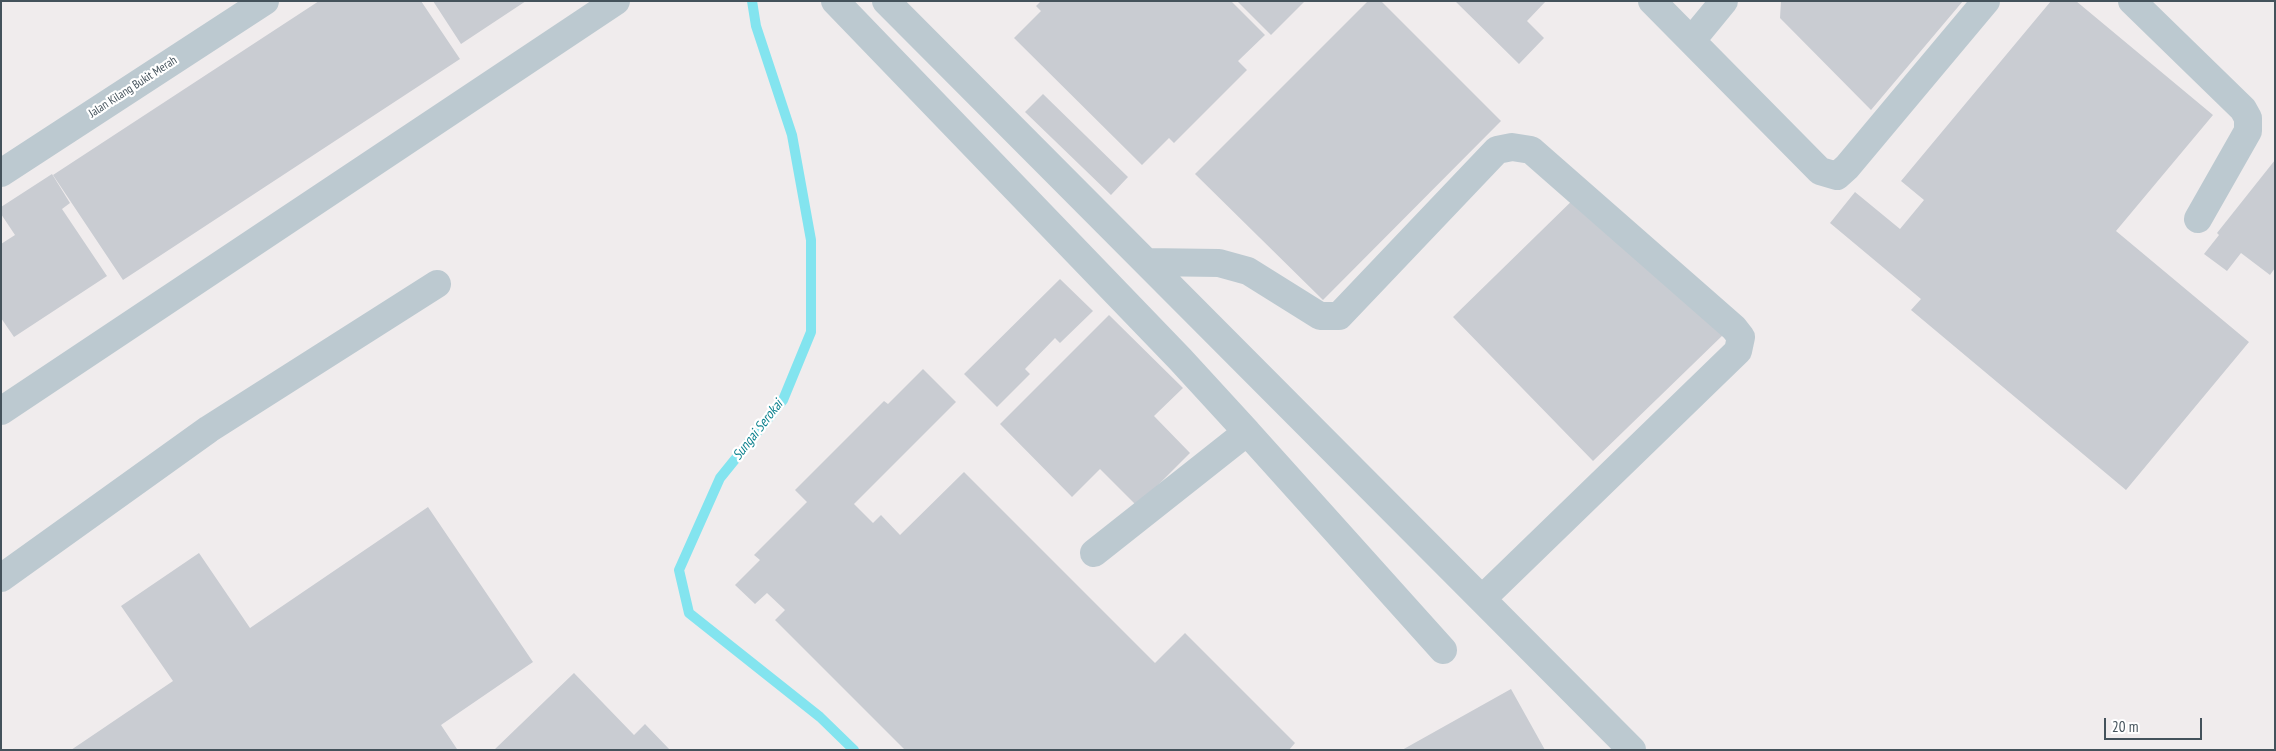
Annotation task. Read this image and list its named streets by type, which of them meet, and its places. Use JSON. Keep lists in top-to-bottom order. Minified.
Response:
{"streets":{"street":["Jalan Kilang Bukit Merah"]},"water":["Sungai Serokai"],"scale_bar":"20 m"}
